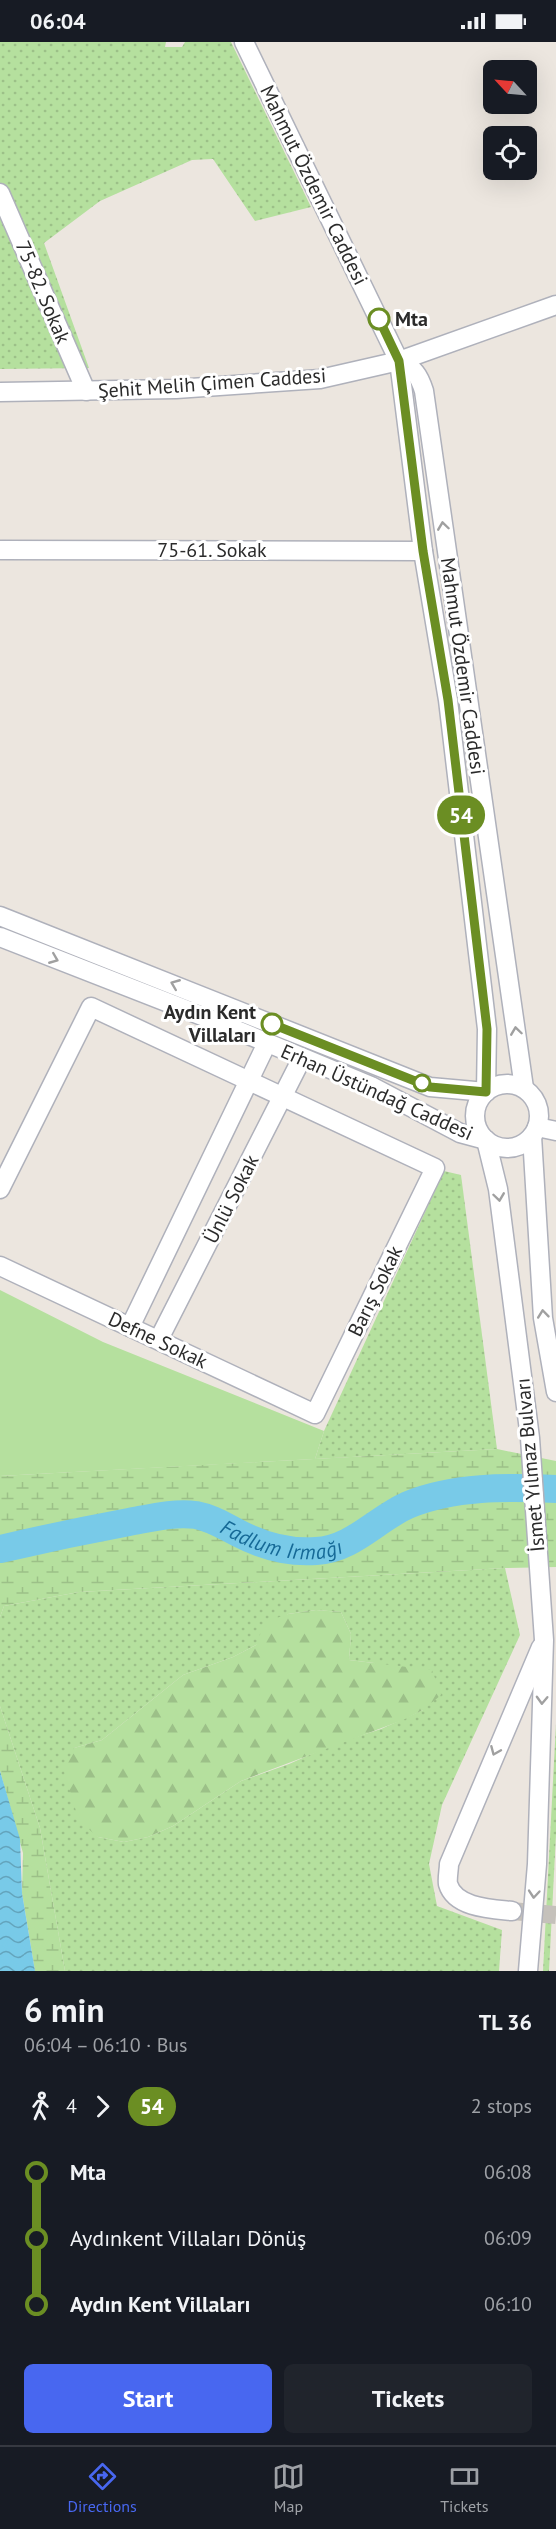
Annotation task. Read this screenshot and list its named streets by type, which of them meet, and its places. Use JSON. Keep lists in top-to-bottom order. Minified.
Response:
{"streets":{"street":["Mahmut Özdemir Caddesi","75-82. Sokak","Şehit Melih Çimen Caddesi","75-61. Sokak","Erhan Üstündağ Caddesi","Ünlü Sokak","Barış Sokak","Defne Sokak","İsmet Yılmaz Bulvarı"]},"crossings":[["Mahmut Özdemir Caddesi","Şehit Melih Çimen Caddesi"],["Mahmut Özdemir Caddesi","75-61. Sokak"],["Mahmut Özdemir Caddesi","Erhan Üstündağ Caddesi"],["Mahmut Özdemir Caddesi","İsmet Yılmaz Bulvarı"],["75-82. Sokak","Şehit Melih Çimen Caddesi"],["Erhan Üstündağ Caddesi","Ünlü Sokak"],["Erhan Üstündağ Caddesi","İsmet Yılmaz Bulvarı"],["Ünlü Sokak","Barış Sokak"],["Ünlü Sokak","Defne Sokak"],["Barış Sokak","Defne Sokak"]],"water":["Fadlum Irmağı"],"places":["Mta","Aydın Kent Villaları"],"lines":["bus line 54"],"north":"top left","page":{"status":"06:04","on_map":"54","heading":["6 min","06:04 – 06:10 · Bus","TL 36"],"legs":["4","54","2 stops"],"list":[{"name":"Mta","value":"06:08"},{"name":"Aydınkent Villaları Dönüş","value":"06:09"},{"name":"Aydın Kent Villaları","value":"06:10"}],"buttons":["Start","Tickets"],"tabs":["Directions","Map","Tickets"]}}
